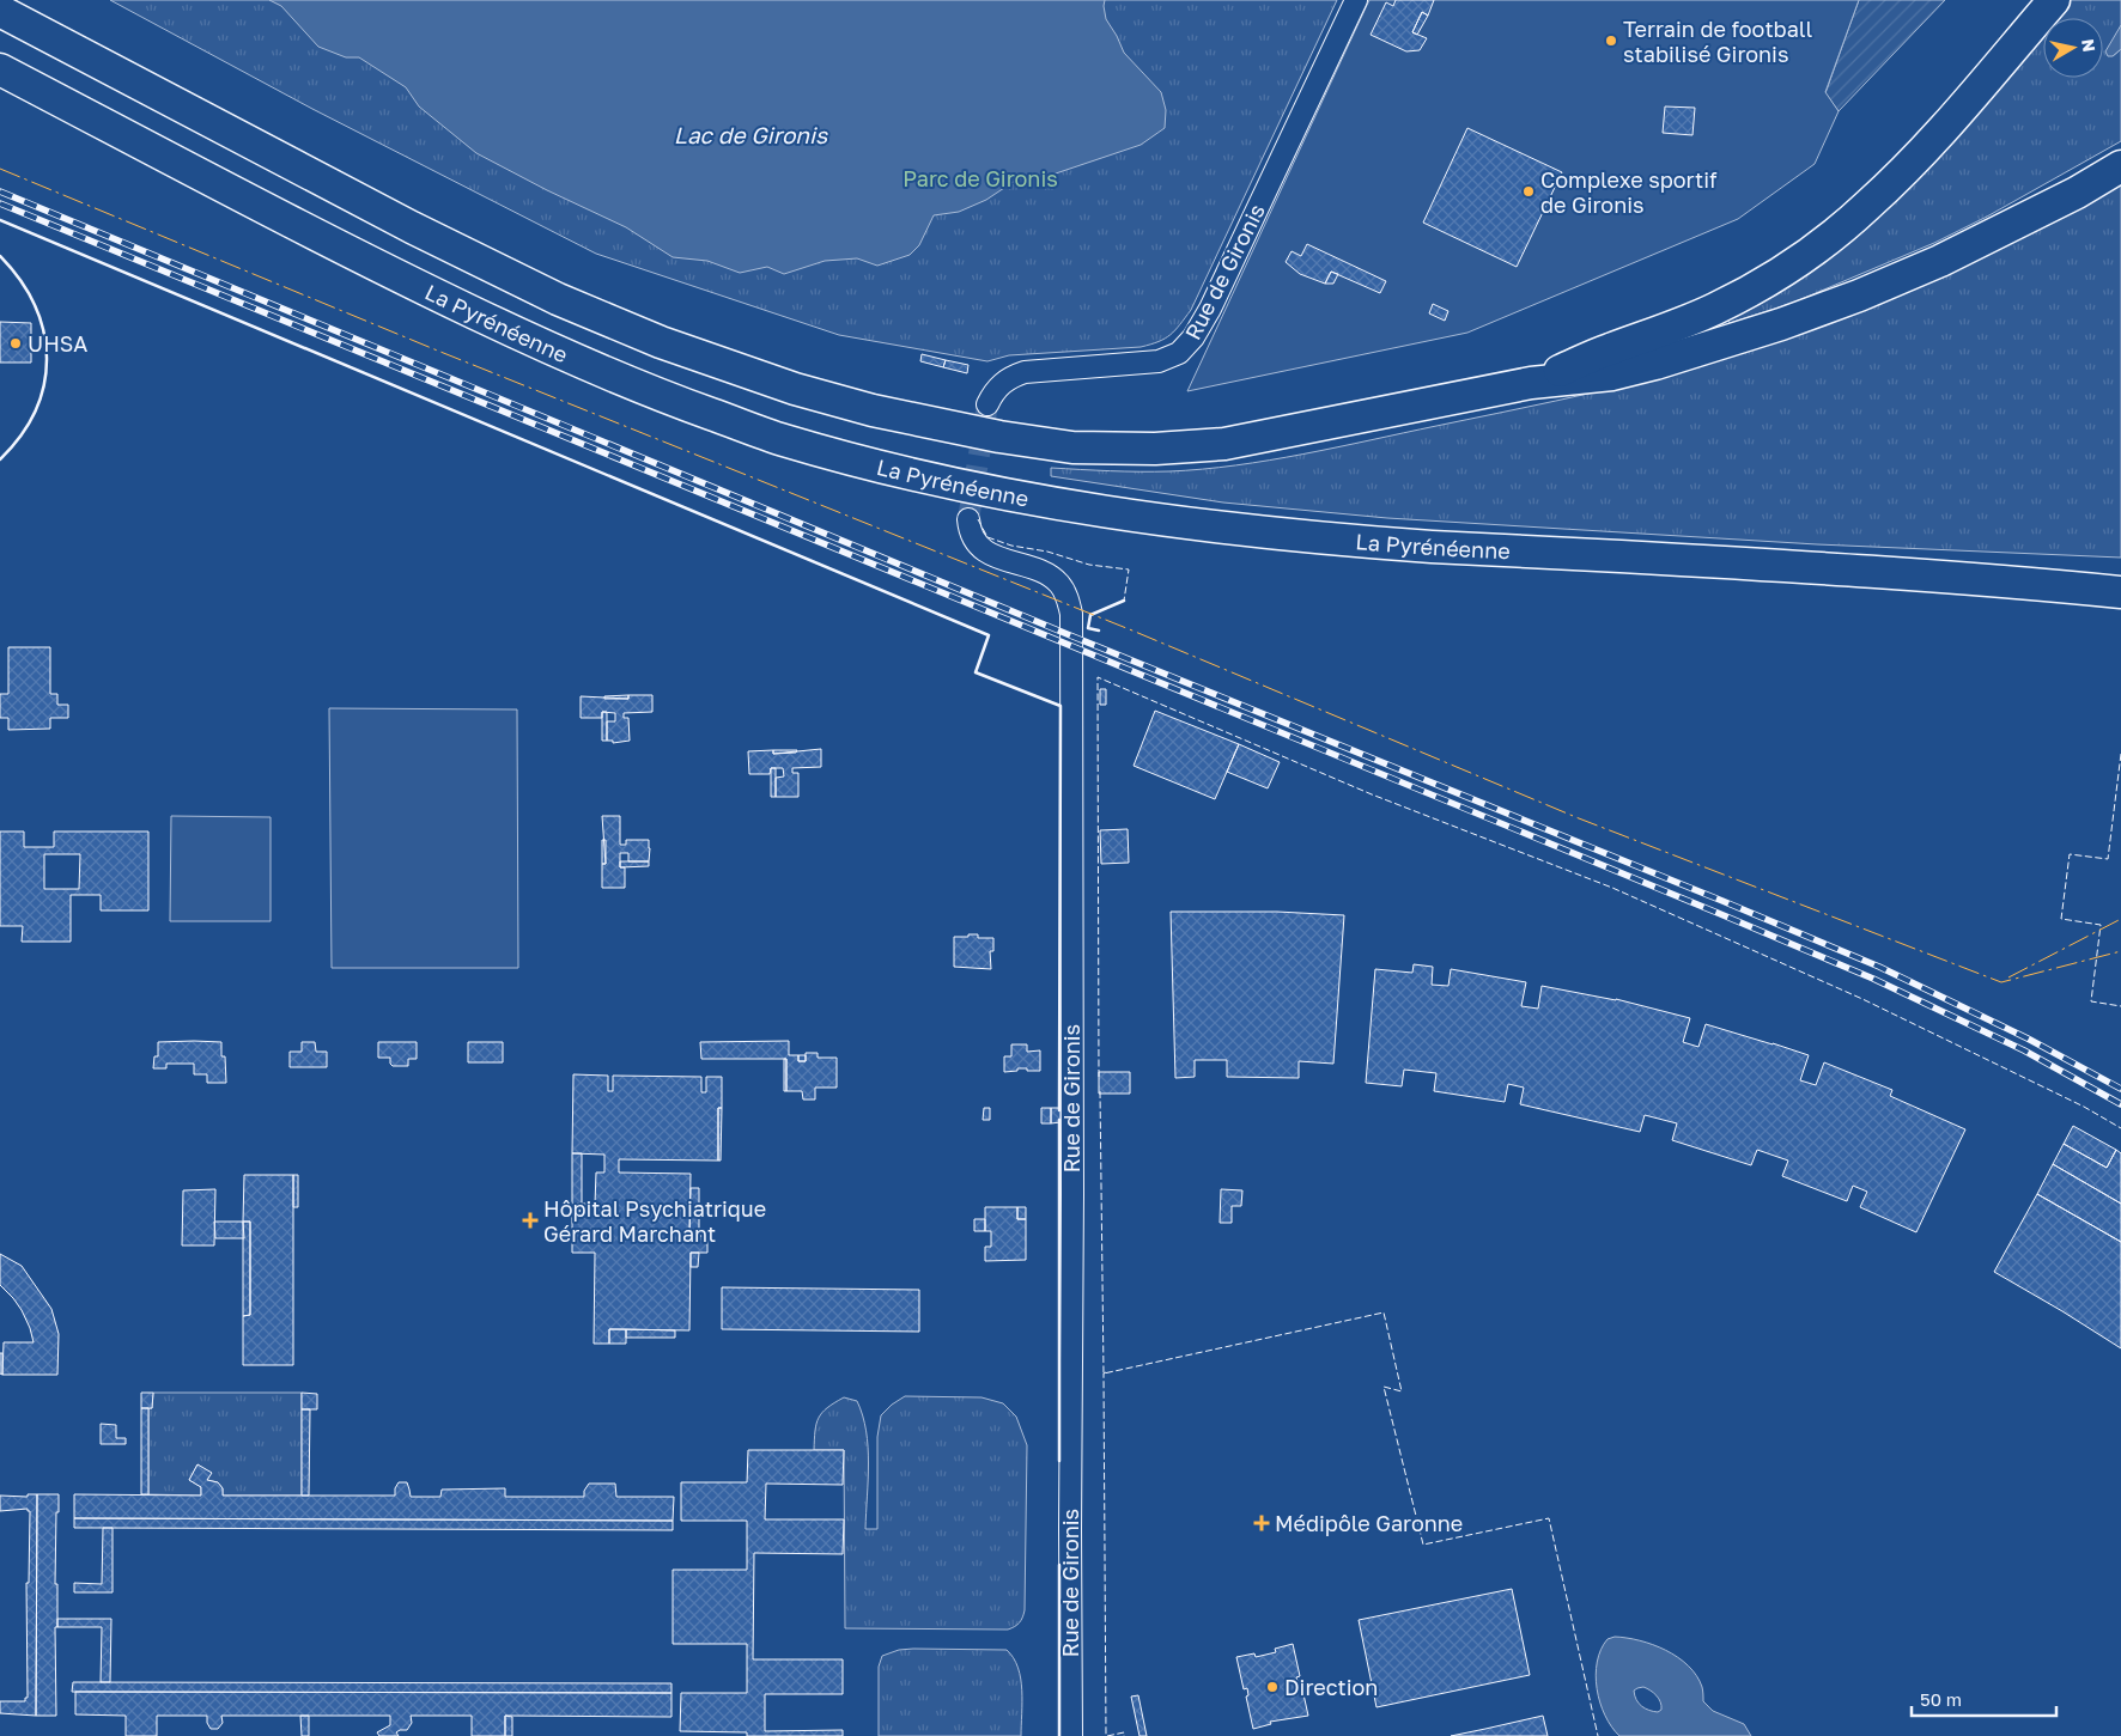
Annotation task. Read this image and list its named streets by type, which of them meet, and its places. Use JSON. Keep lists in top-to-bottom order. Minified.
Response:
{"streets":{"highway":["La Pyrénéenne"],"street":["Rue de Gironis"]},"water":["Lac de Gironis"],"parks":["Parc de Gironis"],"places":{"other":["Terrain de football stabilisé Gironis","Complexe sportif de Gironis","UHSA","Direction"],"health":["Hôpital Psychiatrique Gérard Marchant","Médipôle Garonne"]},"scale_bar":"50 m","north":"right"}
